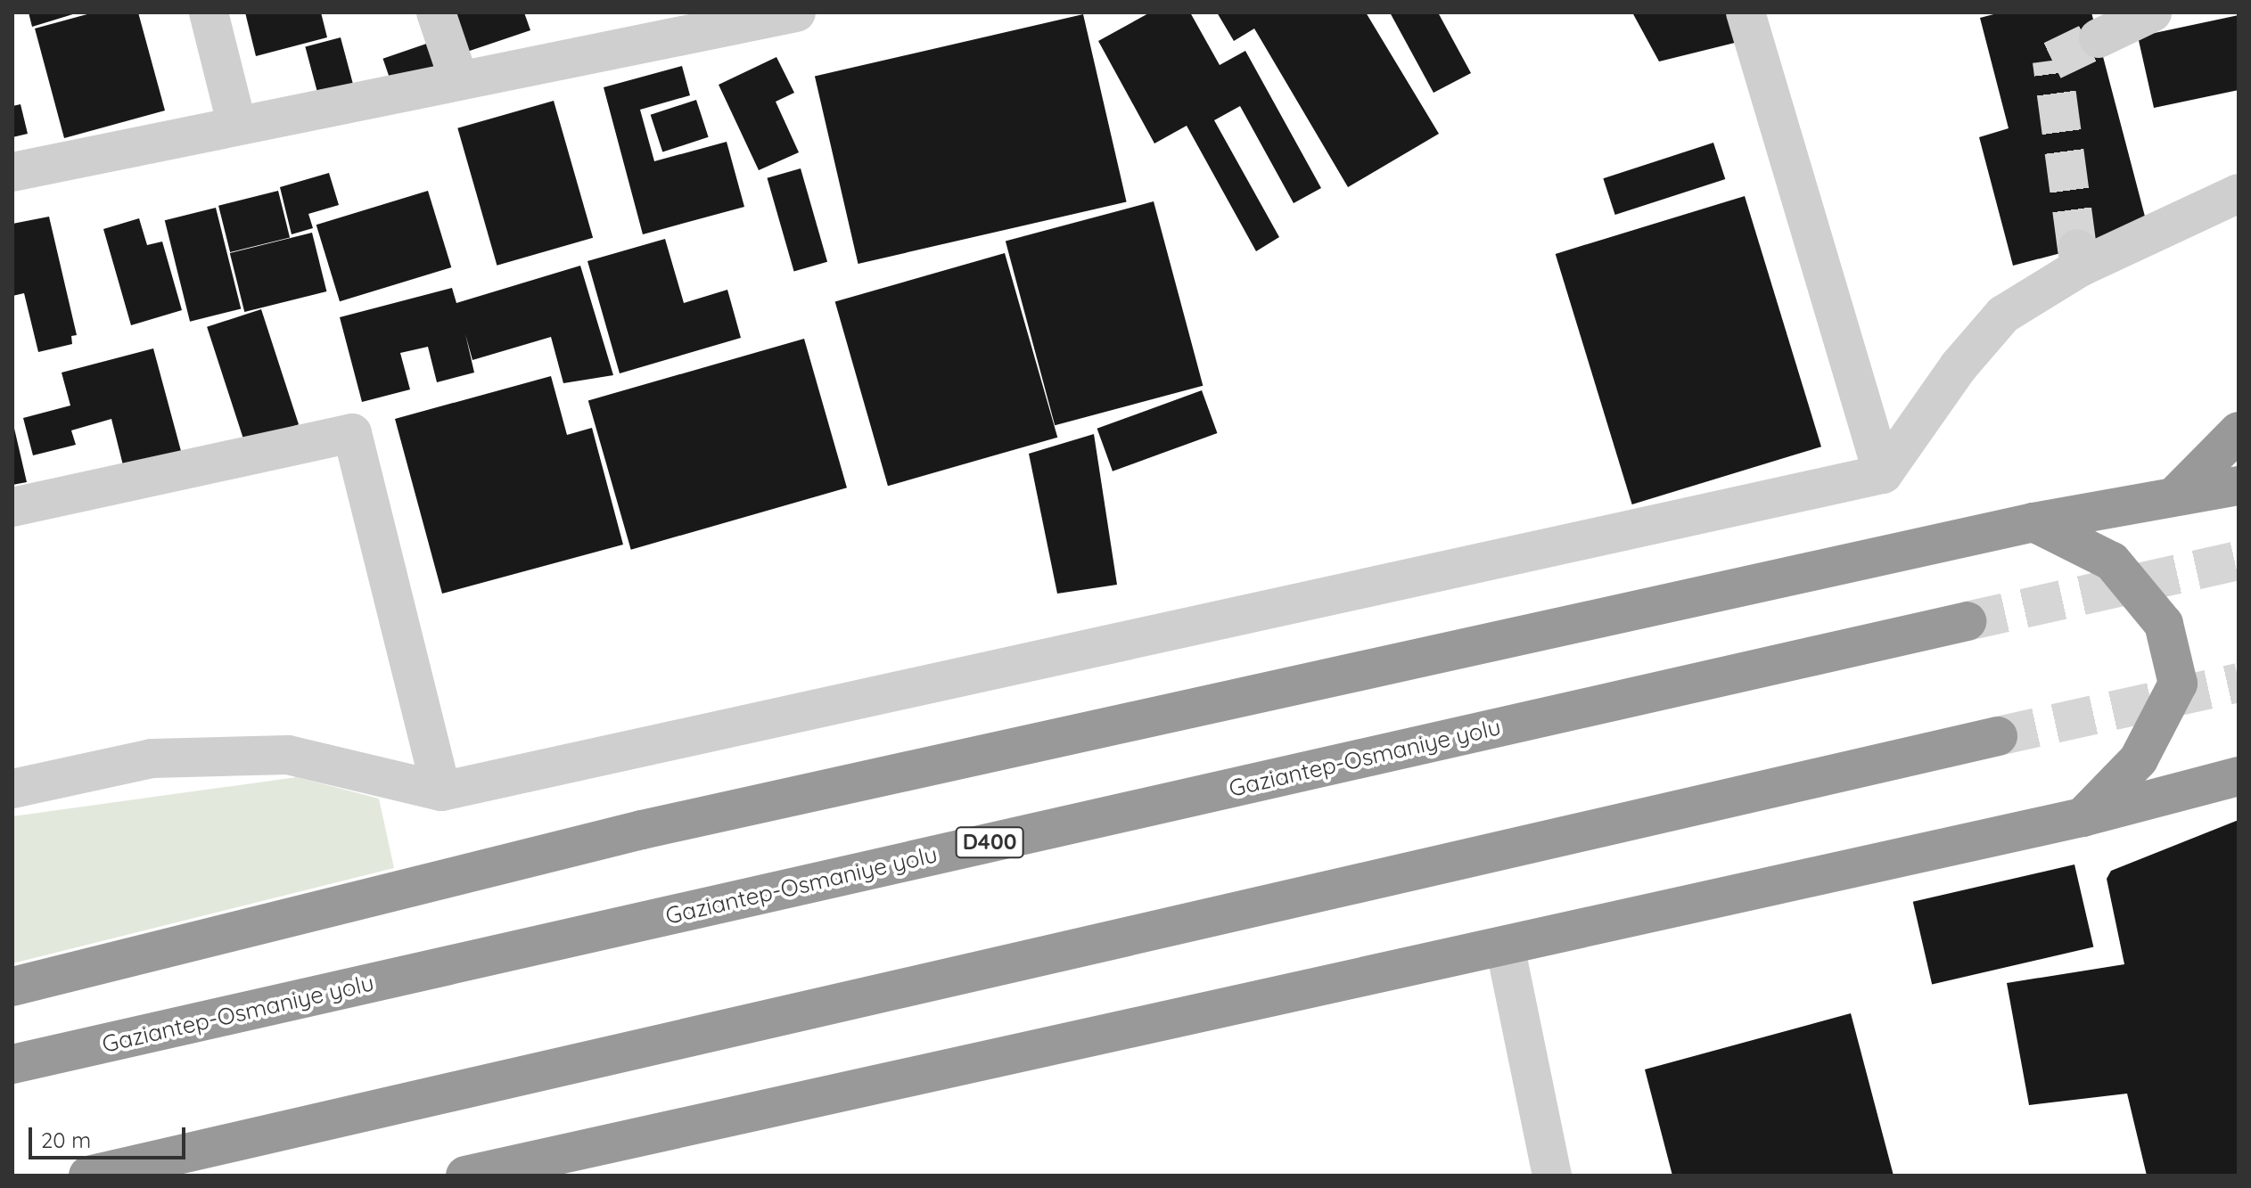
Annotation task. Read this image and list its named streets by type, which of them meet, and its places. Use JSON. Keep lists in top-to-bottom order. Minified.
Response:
{"streets":{"highway":["Gaziantep-Osmaniye yolu","D400"]},"scale_bar":"20 m"}
